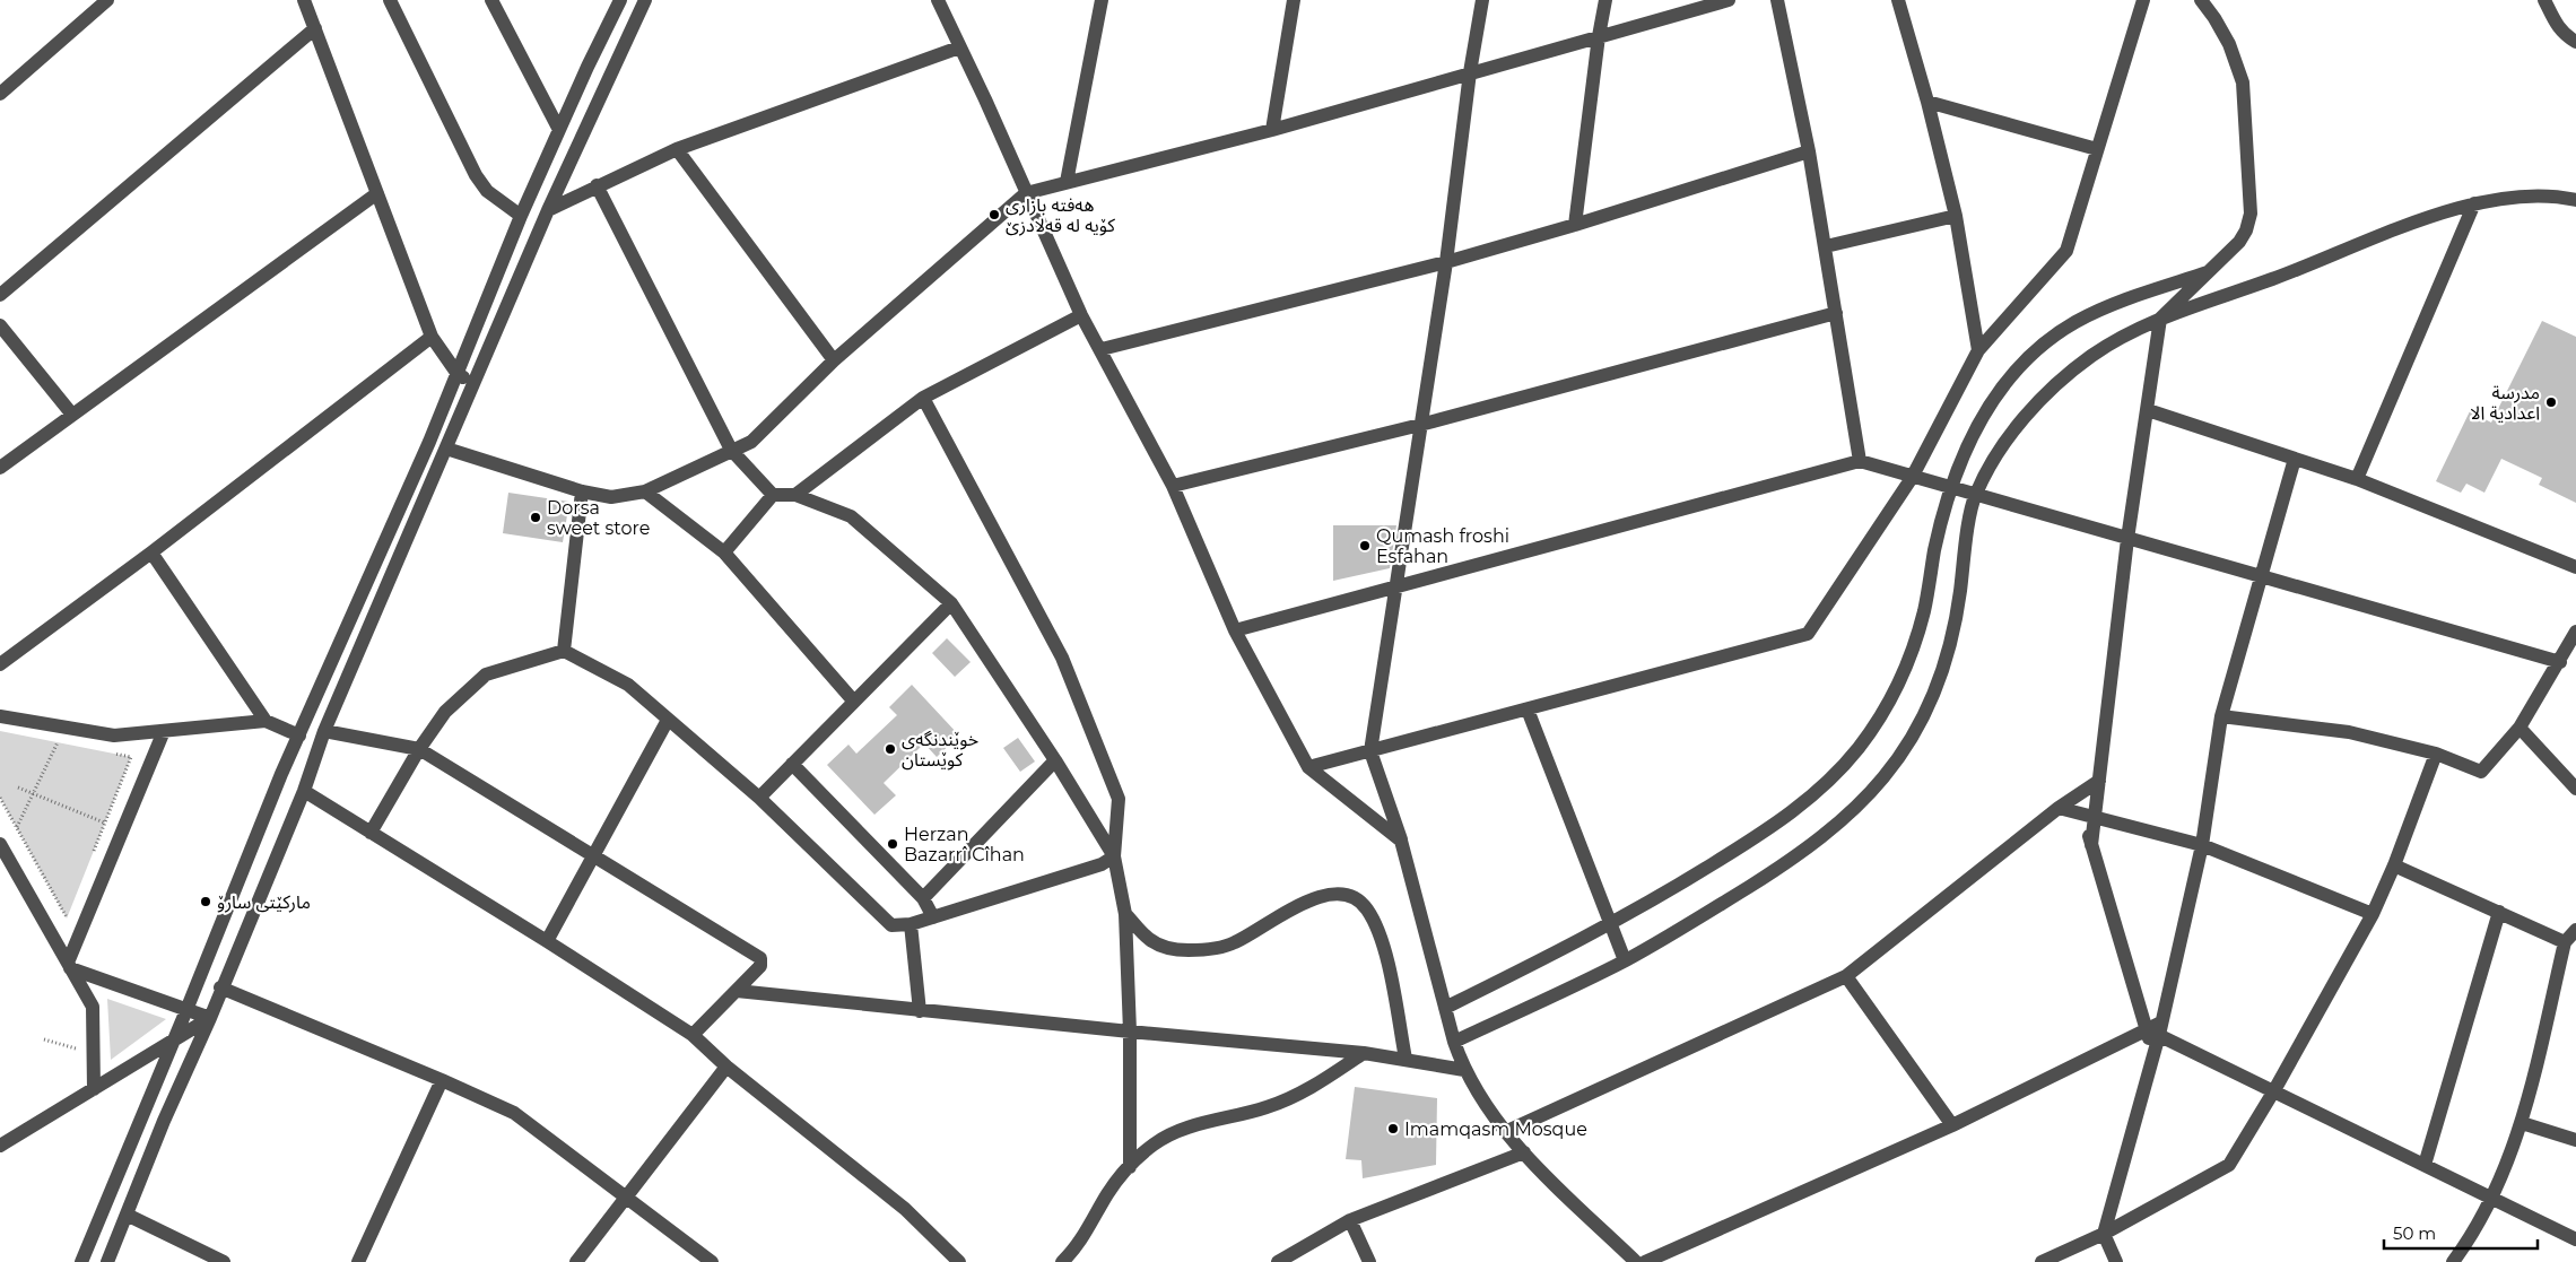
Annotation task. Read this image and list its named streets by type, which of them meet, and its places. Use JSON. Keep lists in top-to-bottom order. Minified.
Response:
{"places":["هەفتە بازاری کۆیە لە قەلادزێ","مدرسة اعدادية الا","Dorsa sweet store","Qumash froshi Esfahan","خوێندنگەی کوێستان","Herzan Bazarrî Cîhan","مارکێتی سارۆ","Imamqasm Mosque"],"scale_bar":"50 m"}
